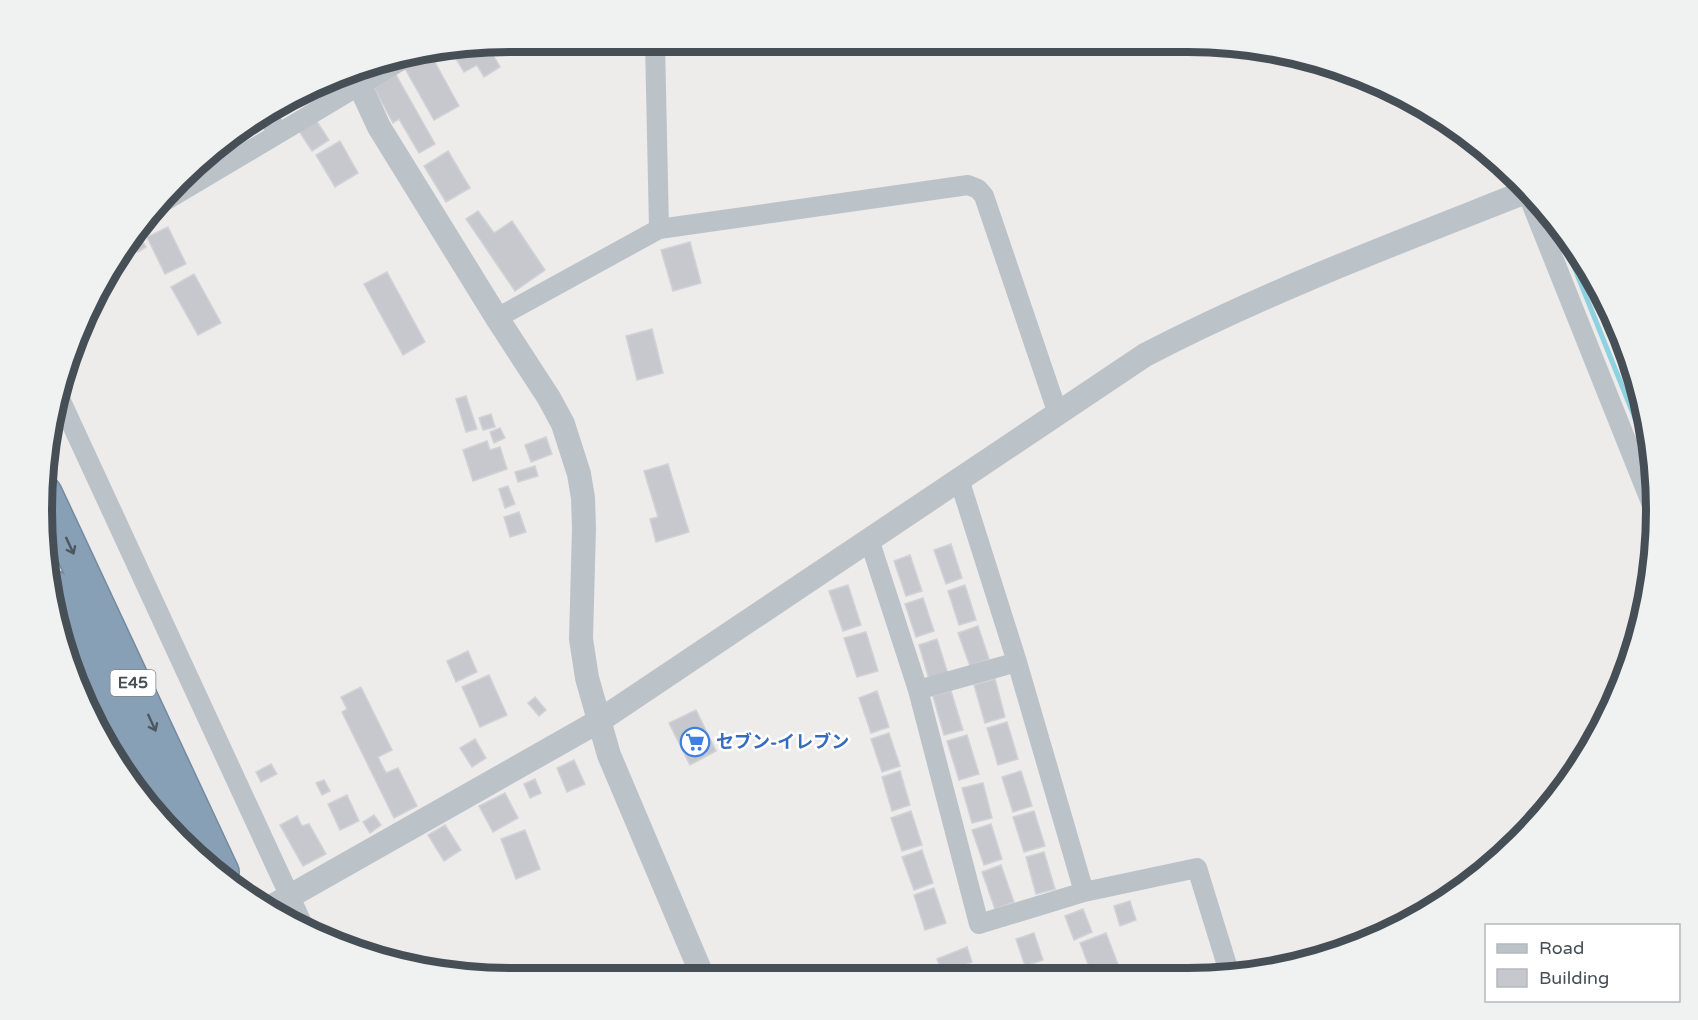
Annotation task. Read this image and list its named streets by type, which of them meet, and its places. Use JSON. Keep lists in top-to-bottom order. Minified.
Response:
{"streets":{"highway":["E45"]},"places":{"supermarket":["セブン-イレブン"]},"legend":["Road","Building"]}
